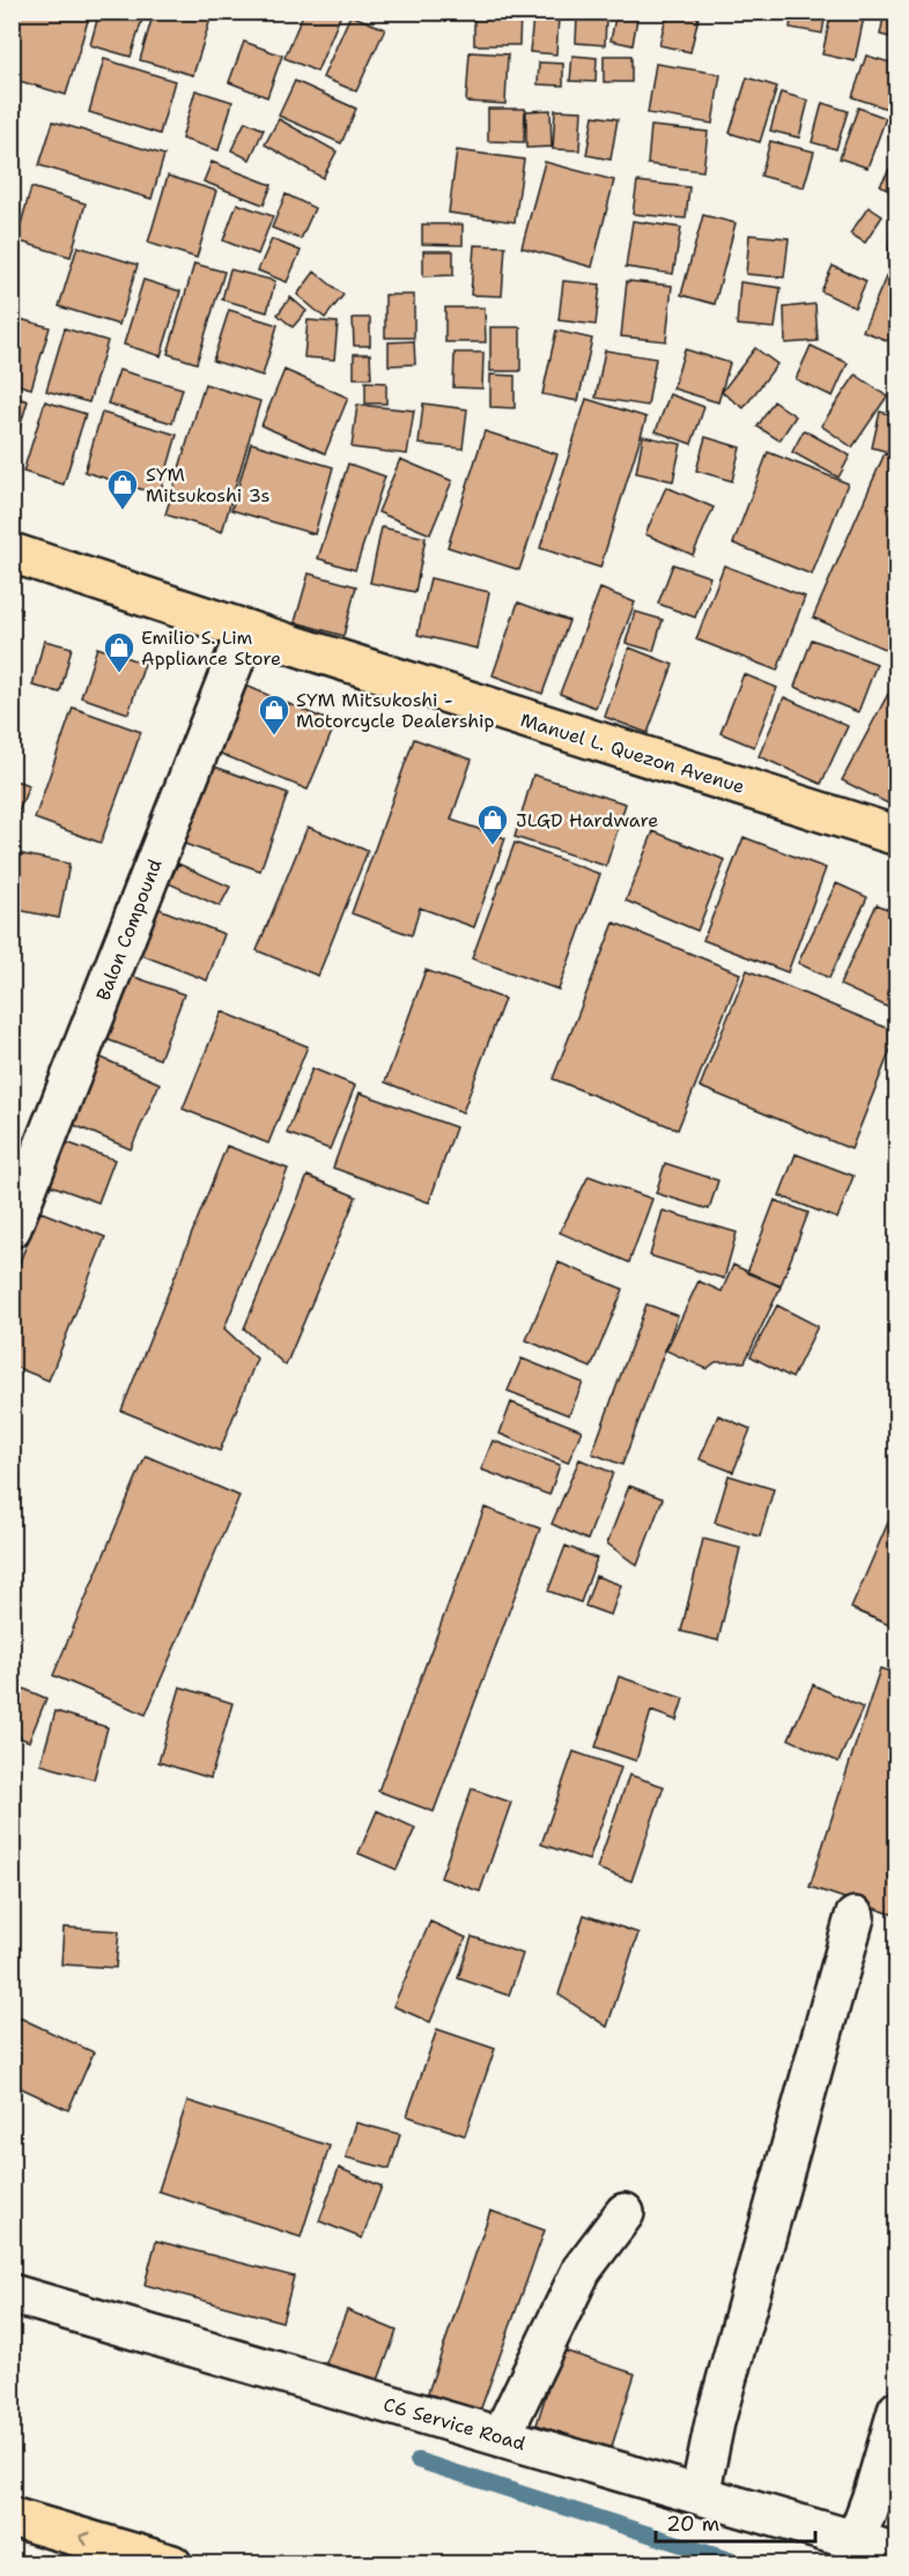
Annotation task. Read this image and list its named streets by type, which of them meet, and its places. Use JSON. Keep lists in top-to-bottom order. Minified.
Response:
{"streets":{"main road":["Manuel L. Quezon Avenue"],"street":["Balon Compound","C6 Service Road"]},"crossings":[["Manuel L. Quezon Avenue","Balon Compound"]],"places":{"shop":["SYM Mitsukoshi 3s","Emilio S. Lim Appliance Store","SYM Mitsukoshi - Motorcycle Dealership","JLGD Hardware"]},"scale_bar":"20 m"}
